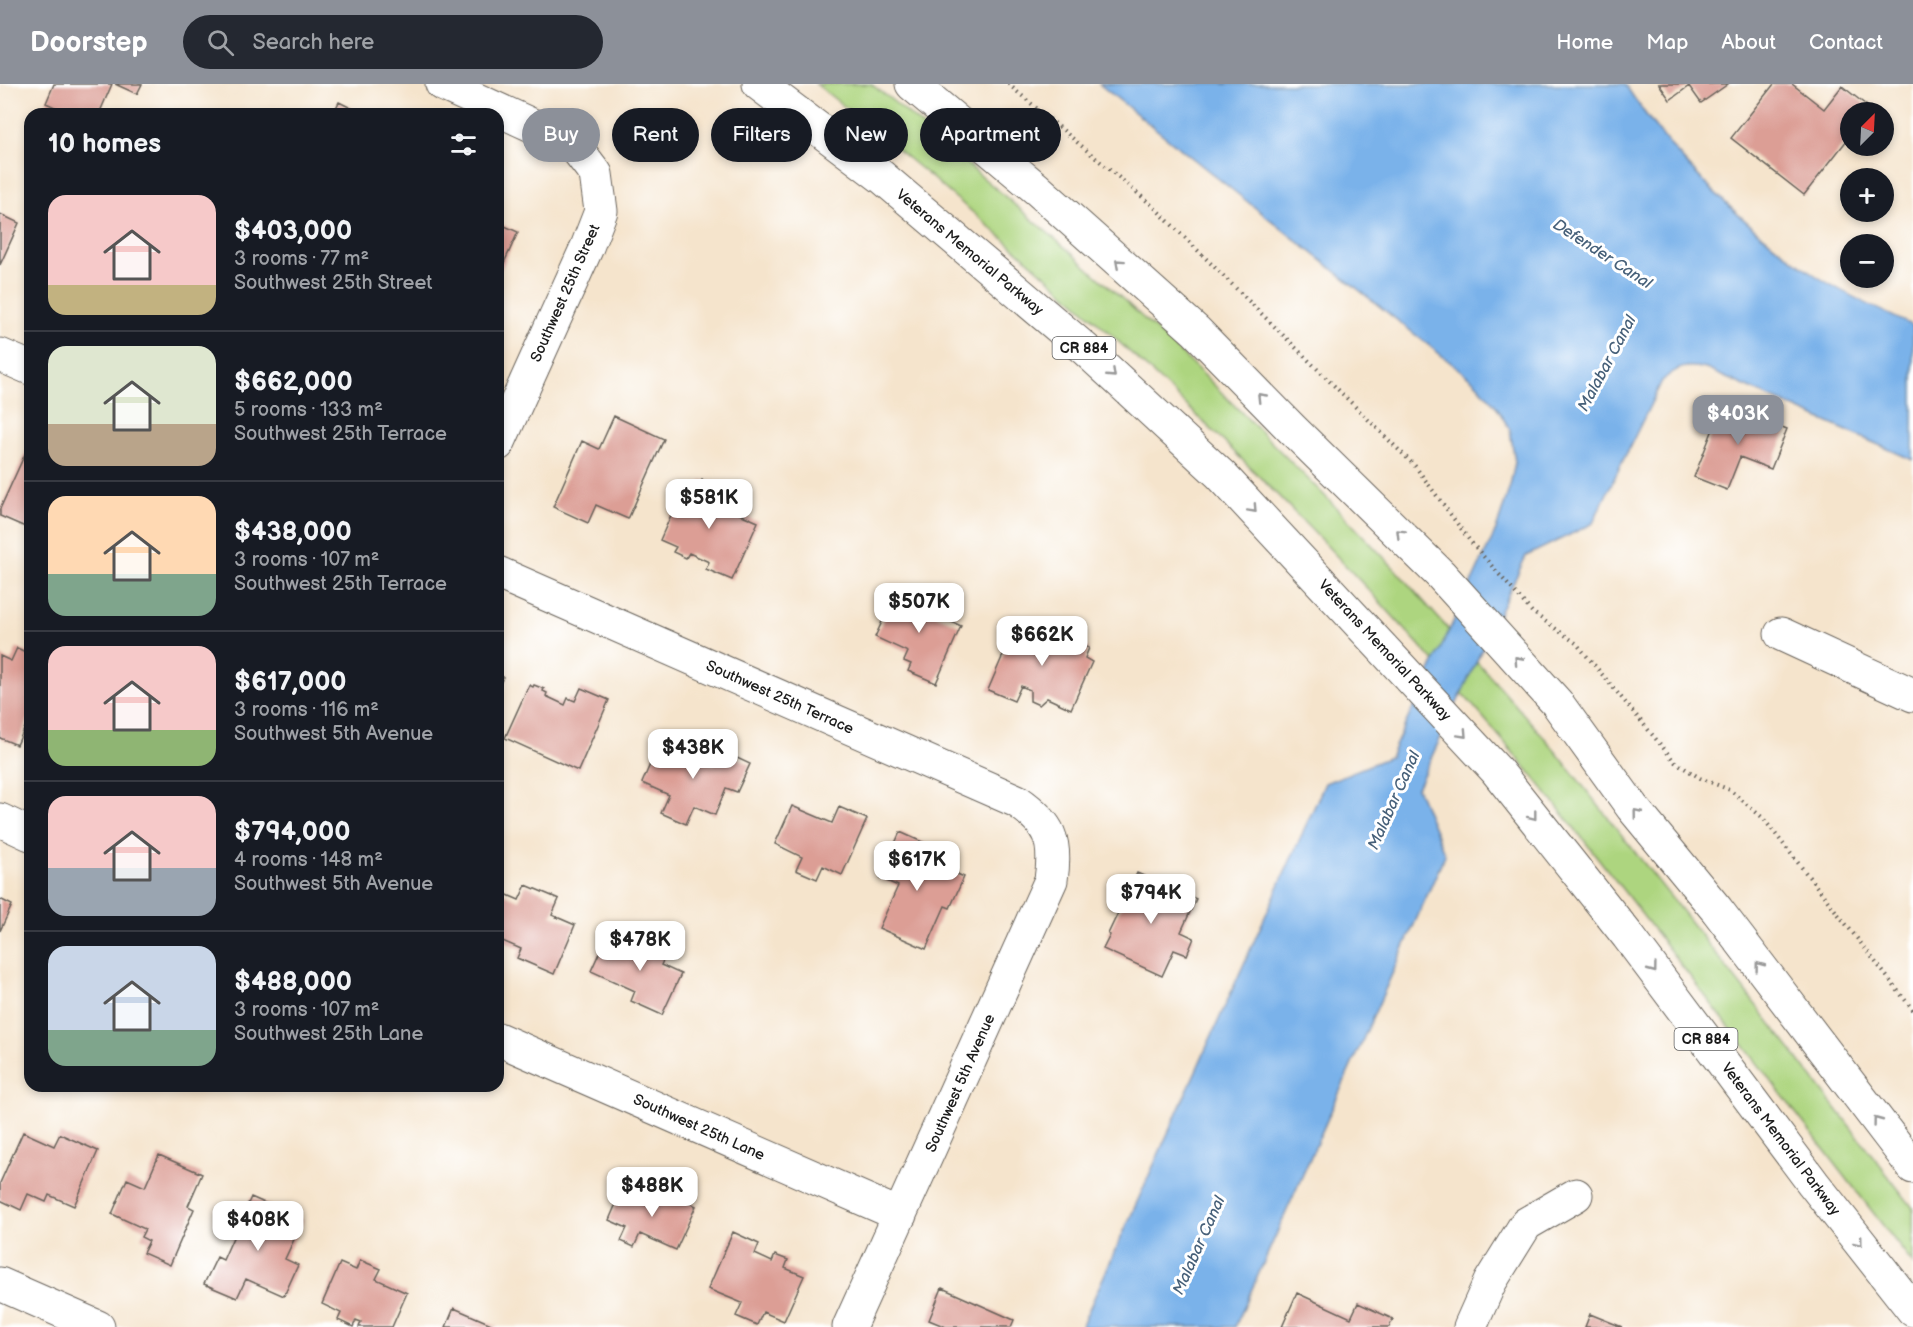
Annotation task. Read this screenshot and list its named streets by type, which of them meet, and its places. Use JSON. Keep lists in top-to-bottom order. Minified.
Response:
{"streets":{"main road":["Veterans Memorial Parkway","Southwest 25th Street","CR 884","Southwest 25th Terrace","Southwest 5th Avenue","Southwest 25th Lane"]},"crossings":[["Southwest 25th Terrace","Southwest 5th Avenue"],["Southwest 5th Avenue","Southwest 25th Lane"]],"water":["Defender Canal","Malabar Canal"],"north":"top right","page":{"header":"Doorstep","search":"Search here","nav":["Home","Map","About","Contact"],"map_buttons":["+","−"],"chip":["Buy","Rent","Filters","New","Apartment"],"heading":"10 homes","list":[{"name":"$403,000","note":"3 rooms · 77 m² · Southwest 25th Street"},{"name":"$662,000","note":"5 rooms · 133 m² · Southwest 25th Terrace"},{"name":"$438,000","note":"3 rooms · 107 m² · Southwest 25th Terrace"},{"name":"$617,000","note":"3 rooms · 116 m² · Southwest 5th Avenue"},{"name":"$794,000","note":"4 rooms · 148 m² · Southwest 5th Avenue"},{"name":"$488,000","note":"3 rooms · 107 m² · Southwest 25th Lane"}],"price":["$403K","$581K","$507K","$662K","$438K","$617K","$794K","$478K","$488K","$408K"]}}
